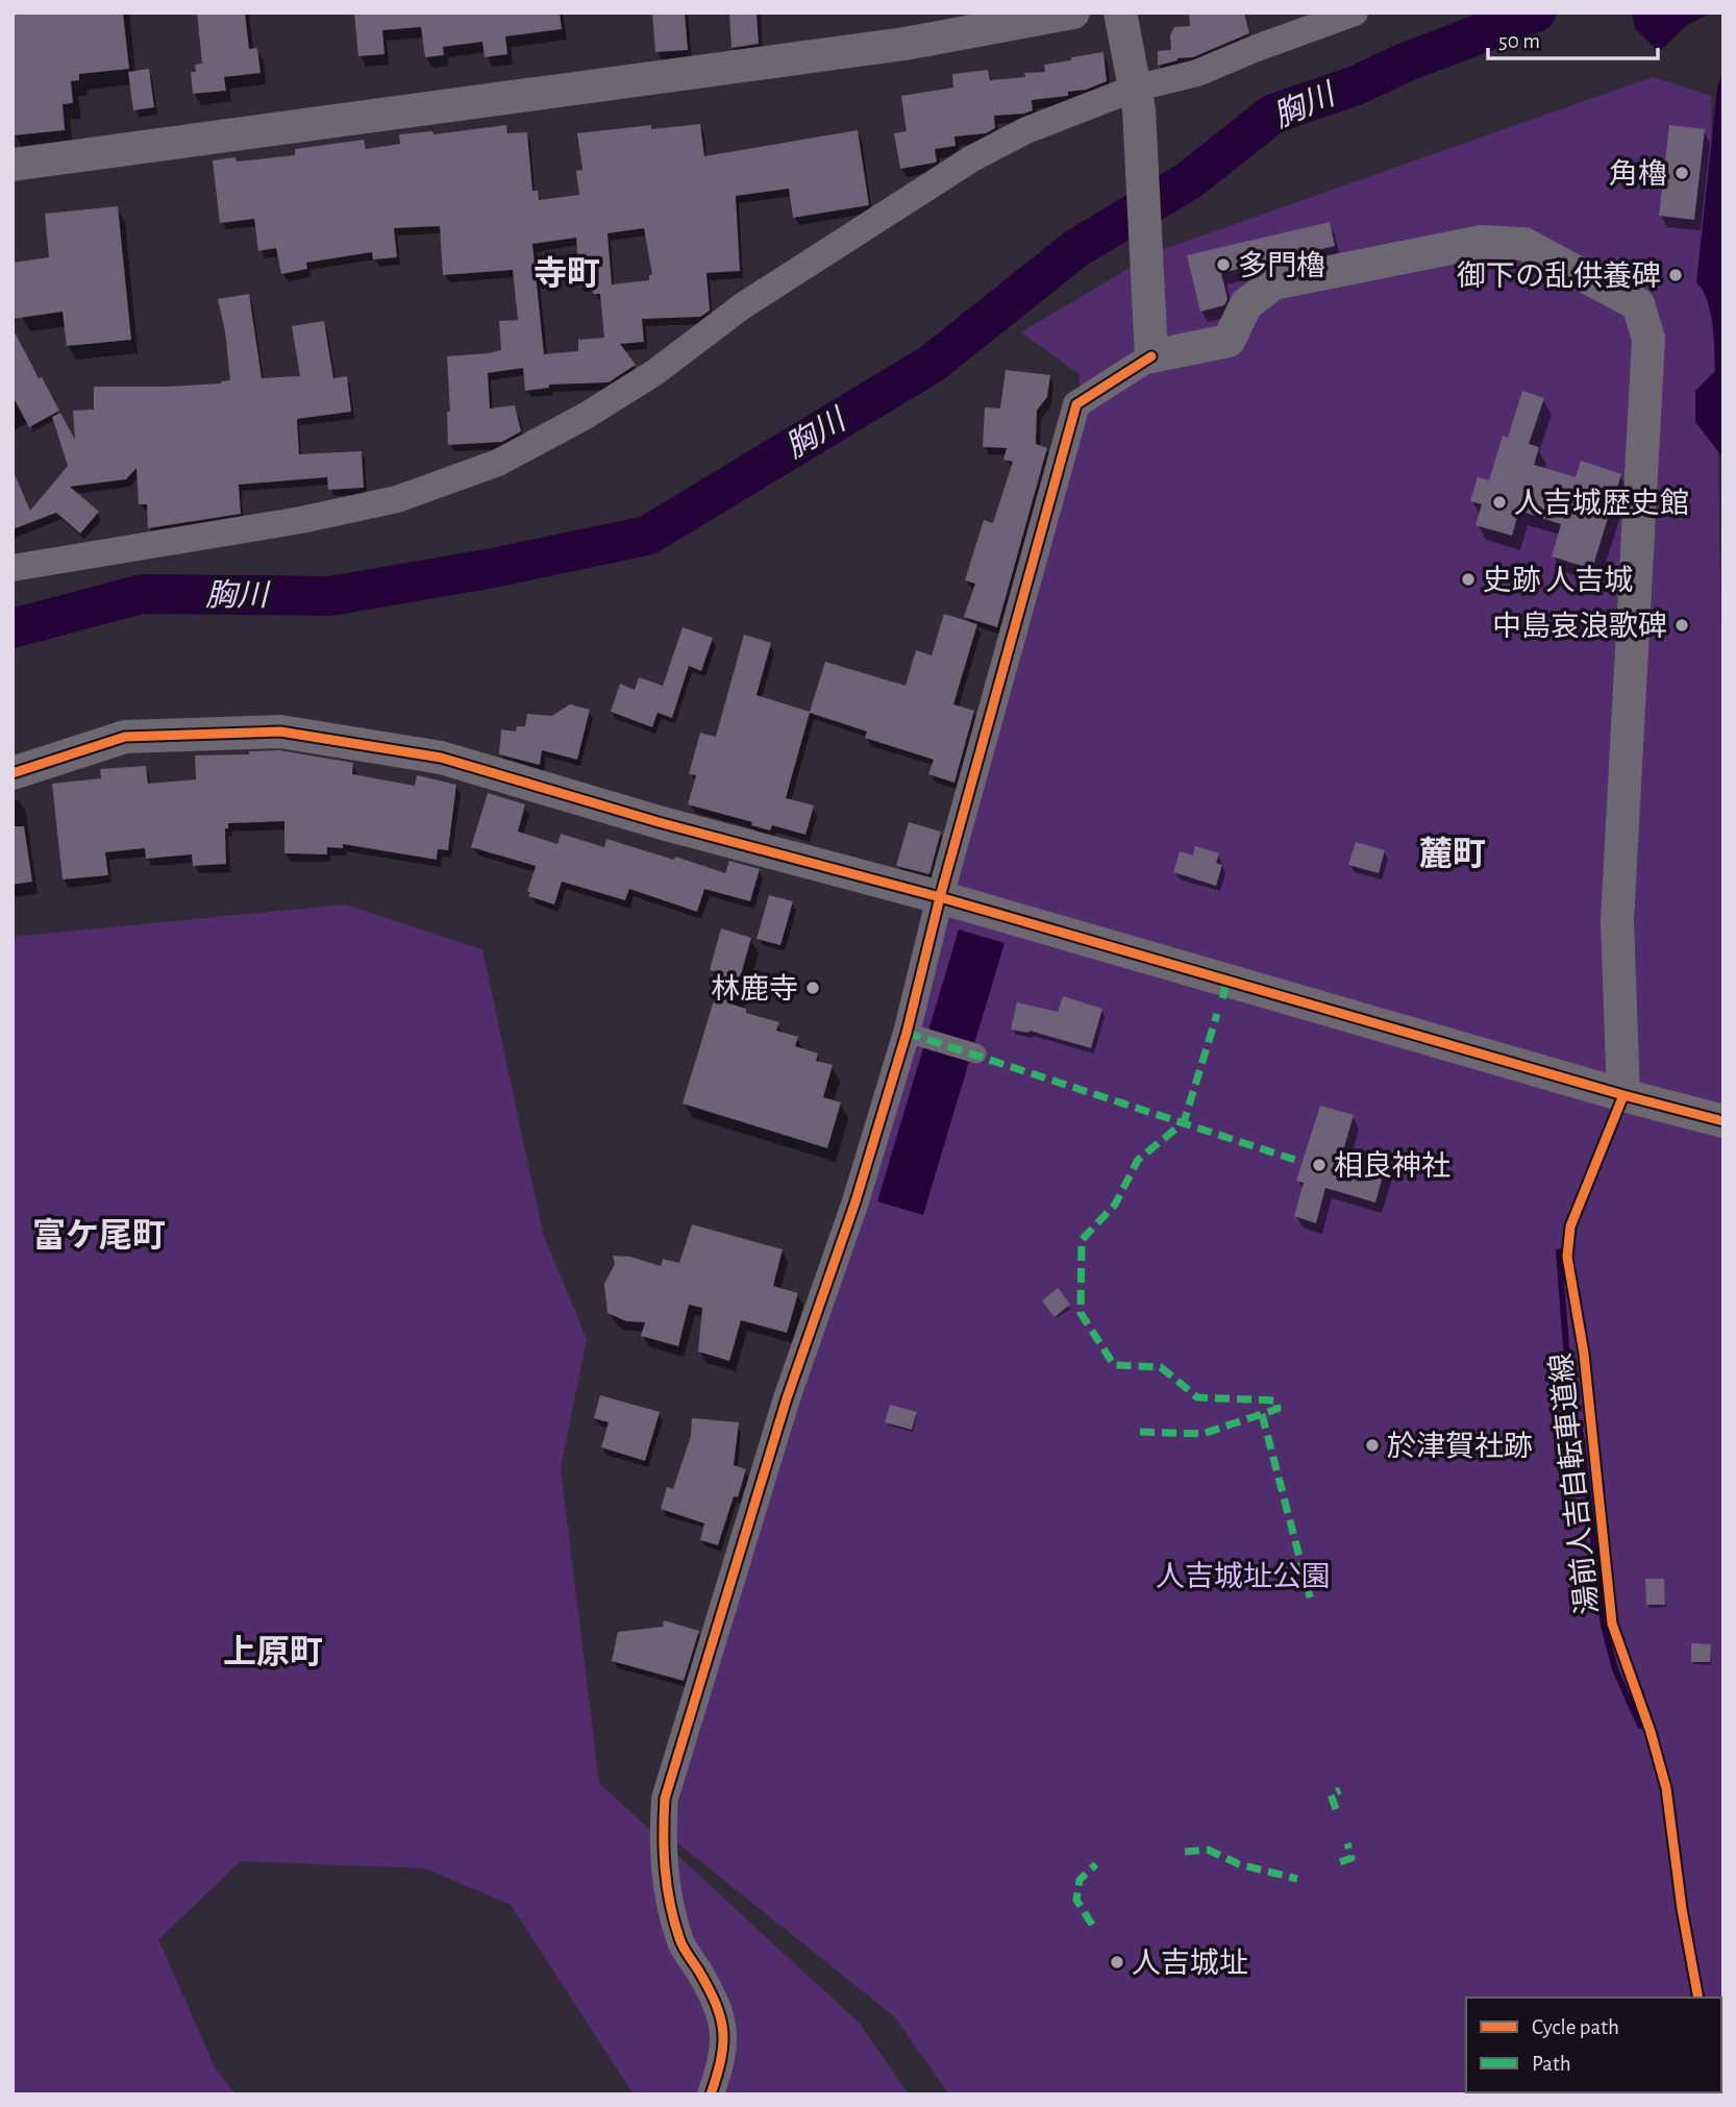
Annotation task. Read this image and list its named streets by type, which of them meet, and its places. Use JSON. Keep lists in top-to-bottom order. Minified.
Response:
{"streets":{"cycle path":["湯前人吉自転車道線"]},"districts":["寺町","麓町","富ケ尾町","上原町"],"water":["胸川"],"parks":["人吉城址公園"],"places":["角櫓","多門櫓","御下の乱供養碑","人吉城歴史館","史跡 人吉城","中島哀浪歌碑","林鹿寺","相良神社","於津賀社跡","人吉城址"],"legend":["Cycle path","Path"],"scale_bar":"50 m"}
